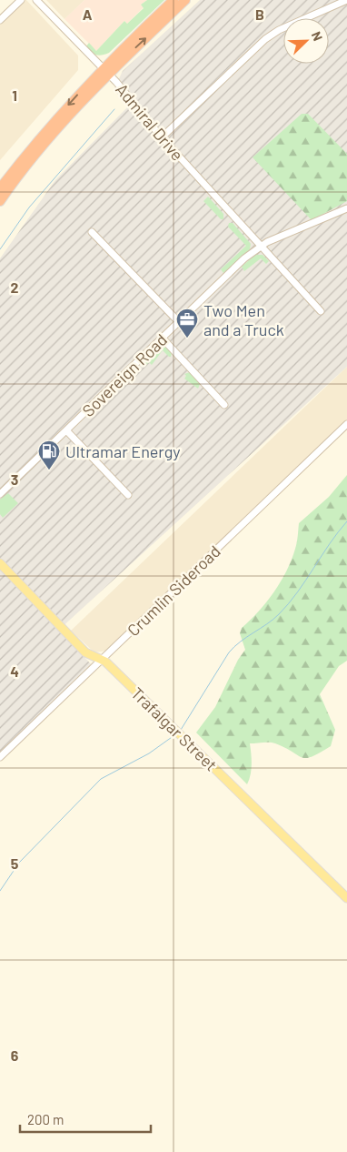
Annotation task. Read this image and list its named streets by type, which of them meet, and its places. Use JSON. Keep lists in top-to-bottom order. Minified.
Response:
{"streets":{"main road":["Trafalgar Street"],"street":["Admiral Drive","Sovereign Road","Crumlin Sideroad"]},"crossings":[["Admiral Drive","Sovereign Road"],["Crumlin Sideroad","Trafalgar Street"]],"places":{"office":["Two Men and a Truck"],"fuel station":["Ultramar Energy"]},"scale_bar":"200 m","north":"top right","grid":{"columns":["A","B"],"rows":["1","2","3","4","5","6"]}}
